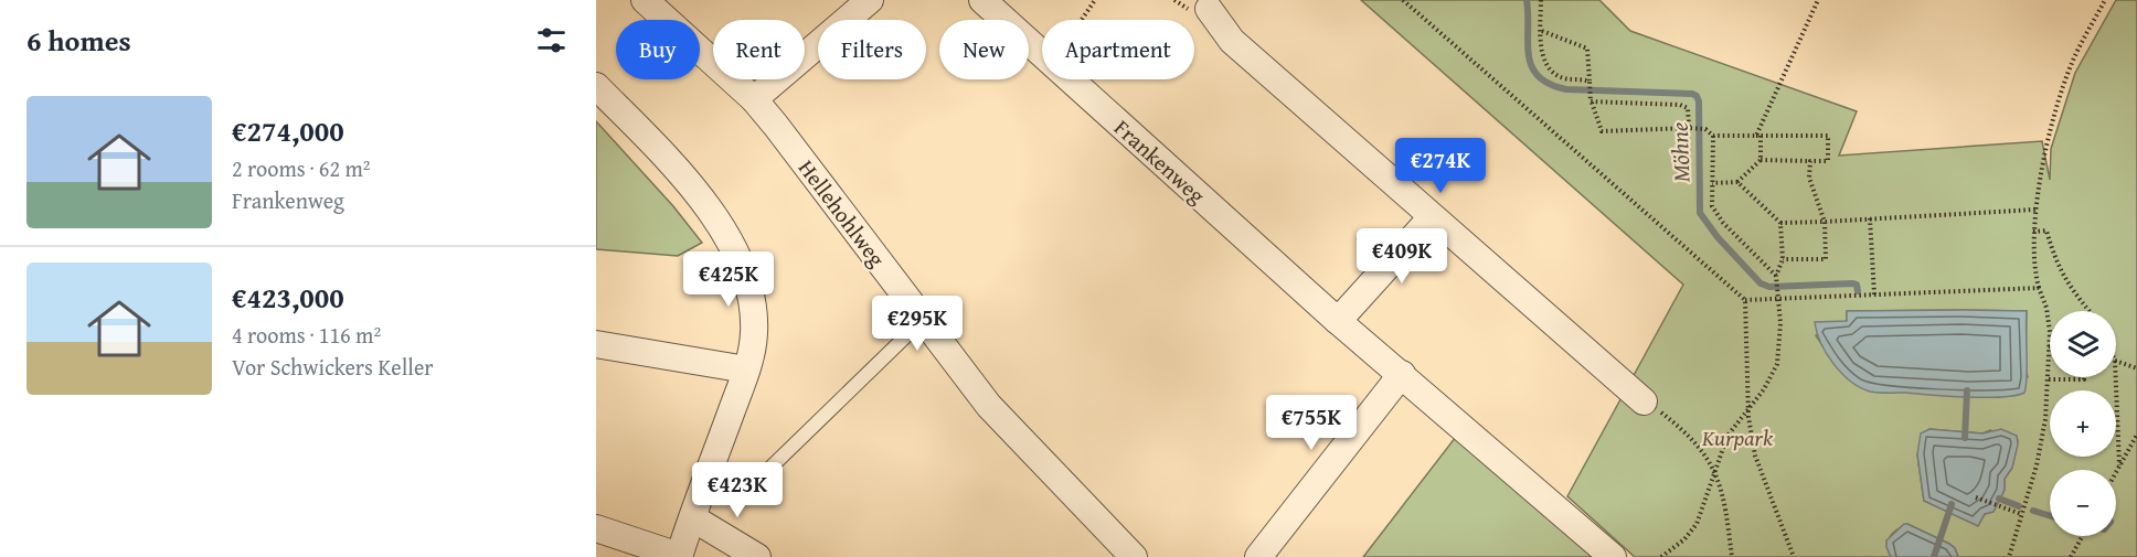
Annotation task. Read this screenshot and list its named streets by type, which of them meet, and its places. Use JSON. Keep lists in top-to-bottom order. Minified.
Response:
{"streets":{"street":["Frankenweg","Hellehohlweg"]},"water":["Möhne"],"parks":["Kurpark"],"page":{"heading":"6 homes","chip":["Buy","Rent","Filters","New","Apartment"],"list":[{"name":"€274,000","note":"2 rooms · 62 m² · Frankenweg"},{"name":"€423,000","note":"4 rooms · 116 m² · Vor Schwickers Keller"}],"price":["€274K","€409K","€425K","€295K","€755K","€423K"],"map_buttons":["+","−"]}}
